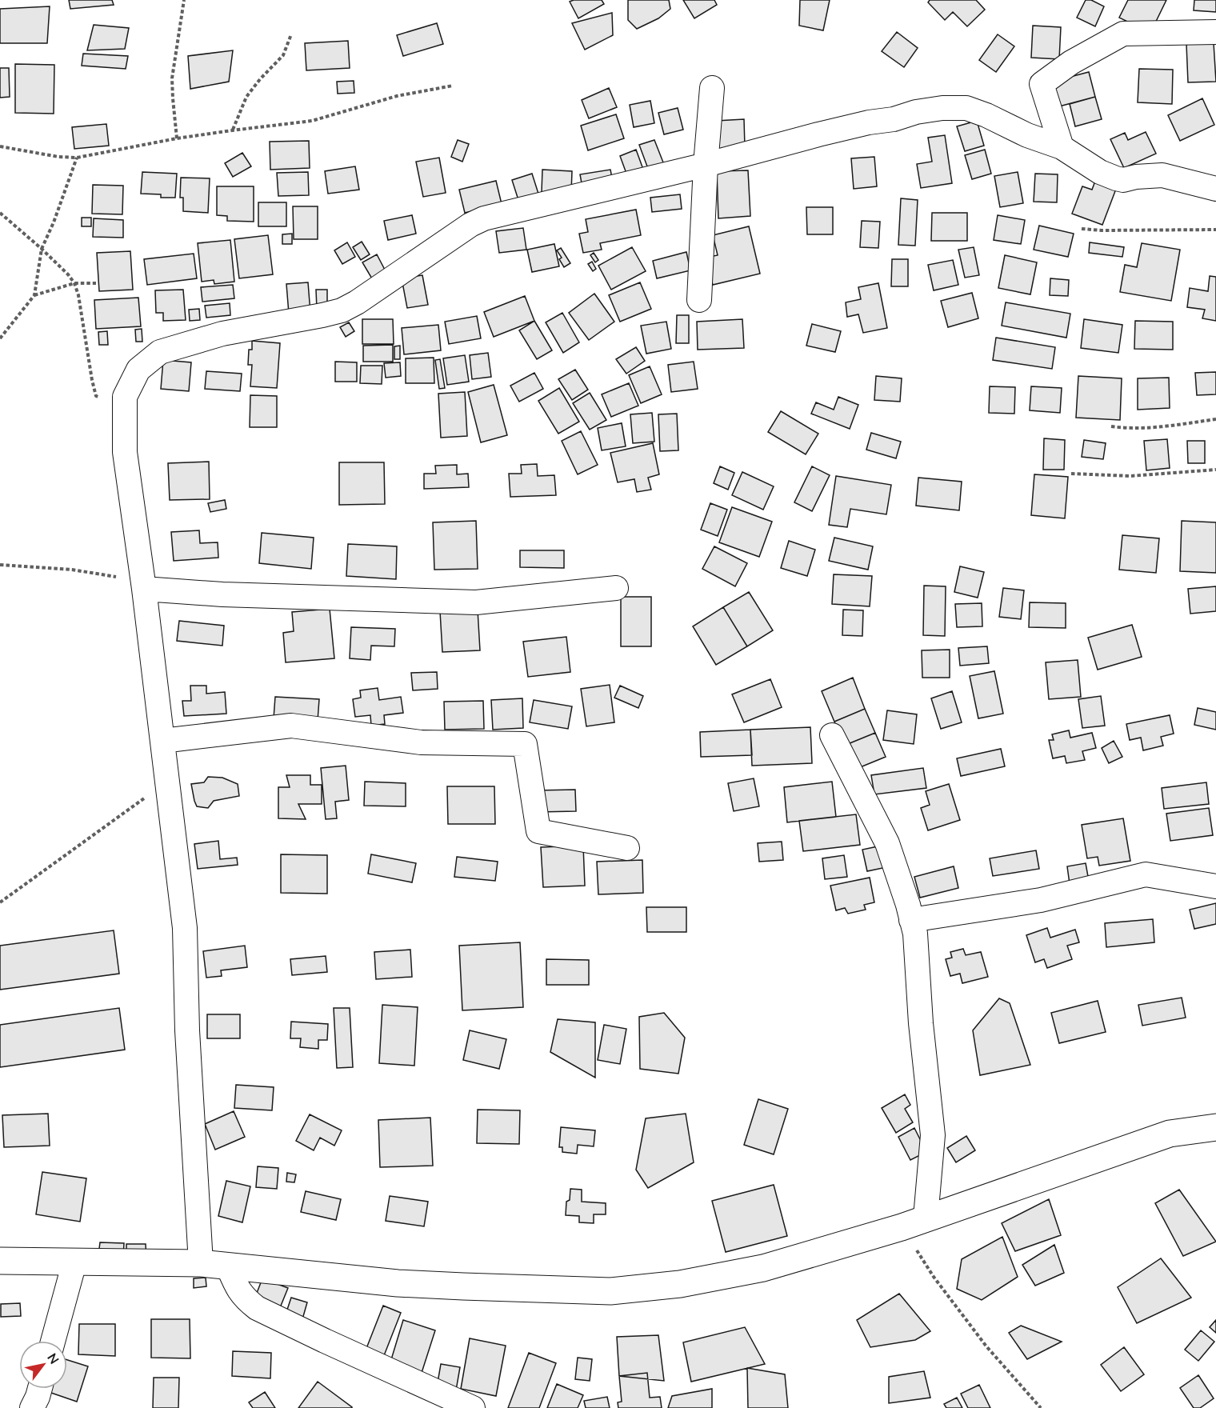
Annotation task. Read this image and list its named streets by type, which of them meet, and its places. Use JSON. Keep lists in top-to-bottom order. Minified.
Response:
{"north":"top right"}
